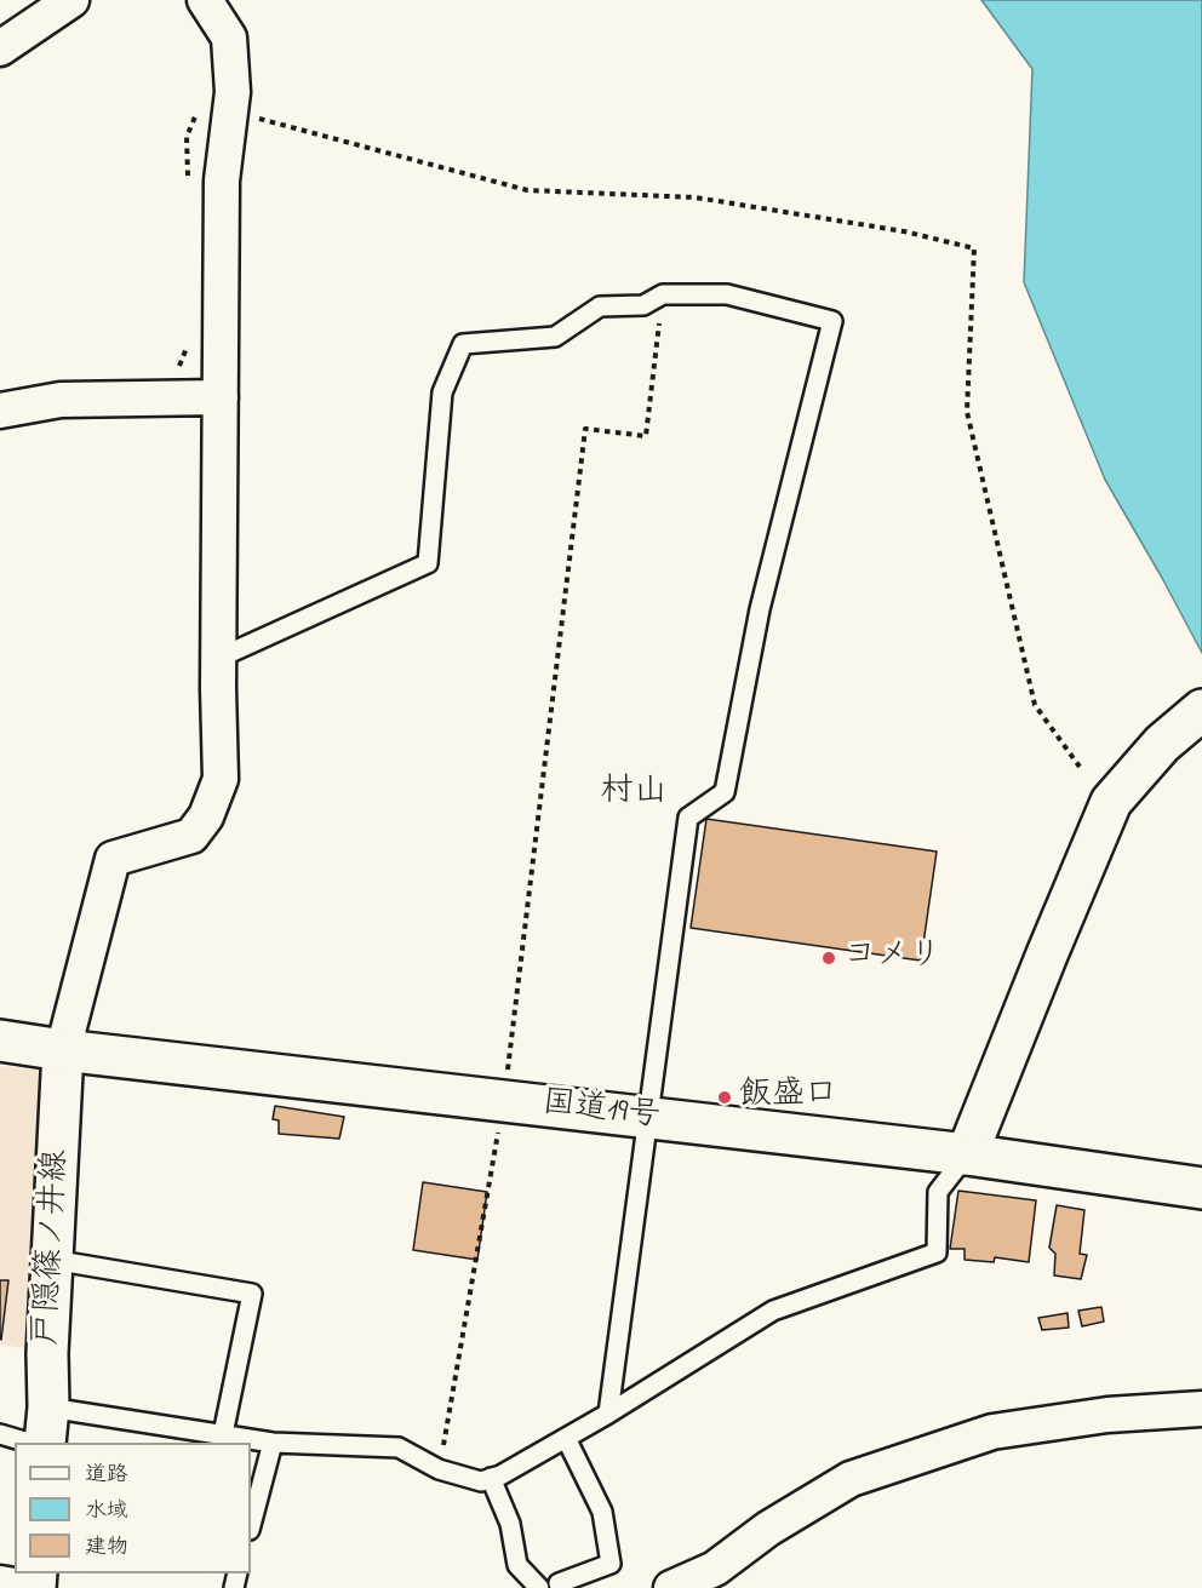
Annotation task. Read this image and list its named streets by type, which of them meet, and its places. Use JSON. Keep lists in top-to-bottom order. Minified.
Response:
{"streets":{"main road":["国道19号","戸隠篠ノ井線"]},"crossings":[["国道19号","戸隠篠ノ井線"]],"districts":["村山"],"places":["コメリ","飯盛口"],"legend":["道路","水域","建物"]}
